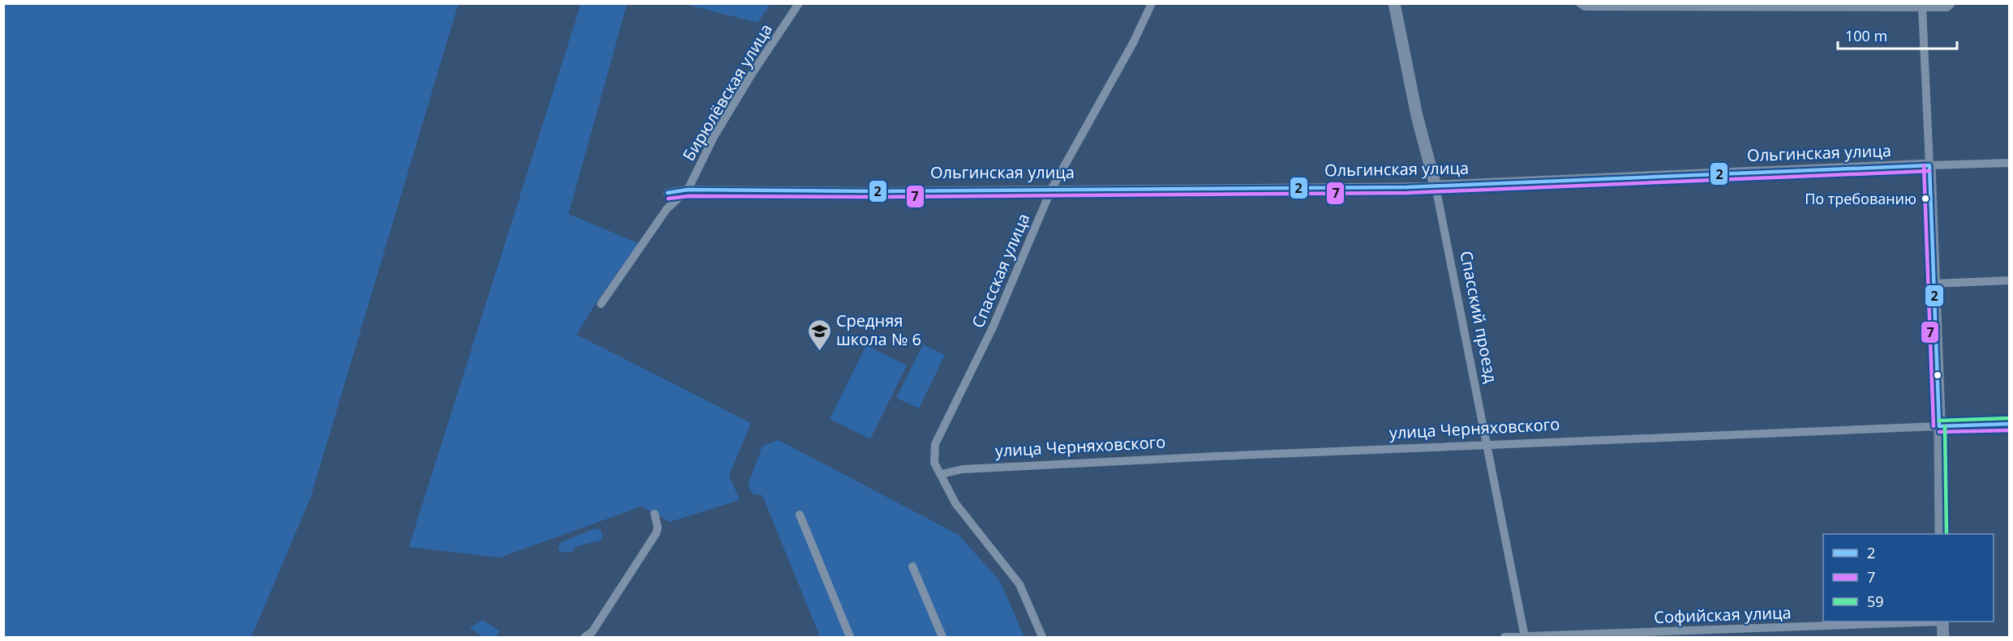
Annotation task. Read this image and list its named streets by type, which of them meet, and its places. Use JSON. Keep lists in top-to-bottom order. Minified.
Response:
{"streets":{"street":["Бирюлёвская улица","Ольгинская улица","Спасская улица","Спасский проезд","улица Черняховского","Софийская улица"]},"crossings":[["Бирюлёвская улица","Ольгинская улица"],["Ольгинская улица","Спасская улица"],["Ольгинская улица","Спасский проезд"],["Спасская улица","улица Черняховского"],["Спасский проезд","улица Черняховского"],["Спасский проезд","Софийская улица"]],"places":{"other":["По требованию"],"school or university":["Средняя школа № 6"]},"lines":["transit line 2","transit line 7","transit line 59"],"legend":["2","7","59"],"scale_bar":"100 m"}
